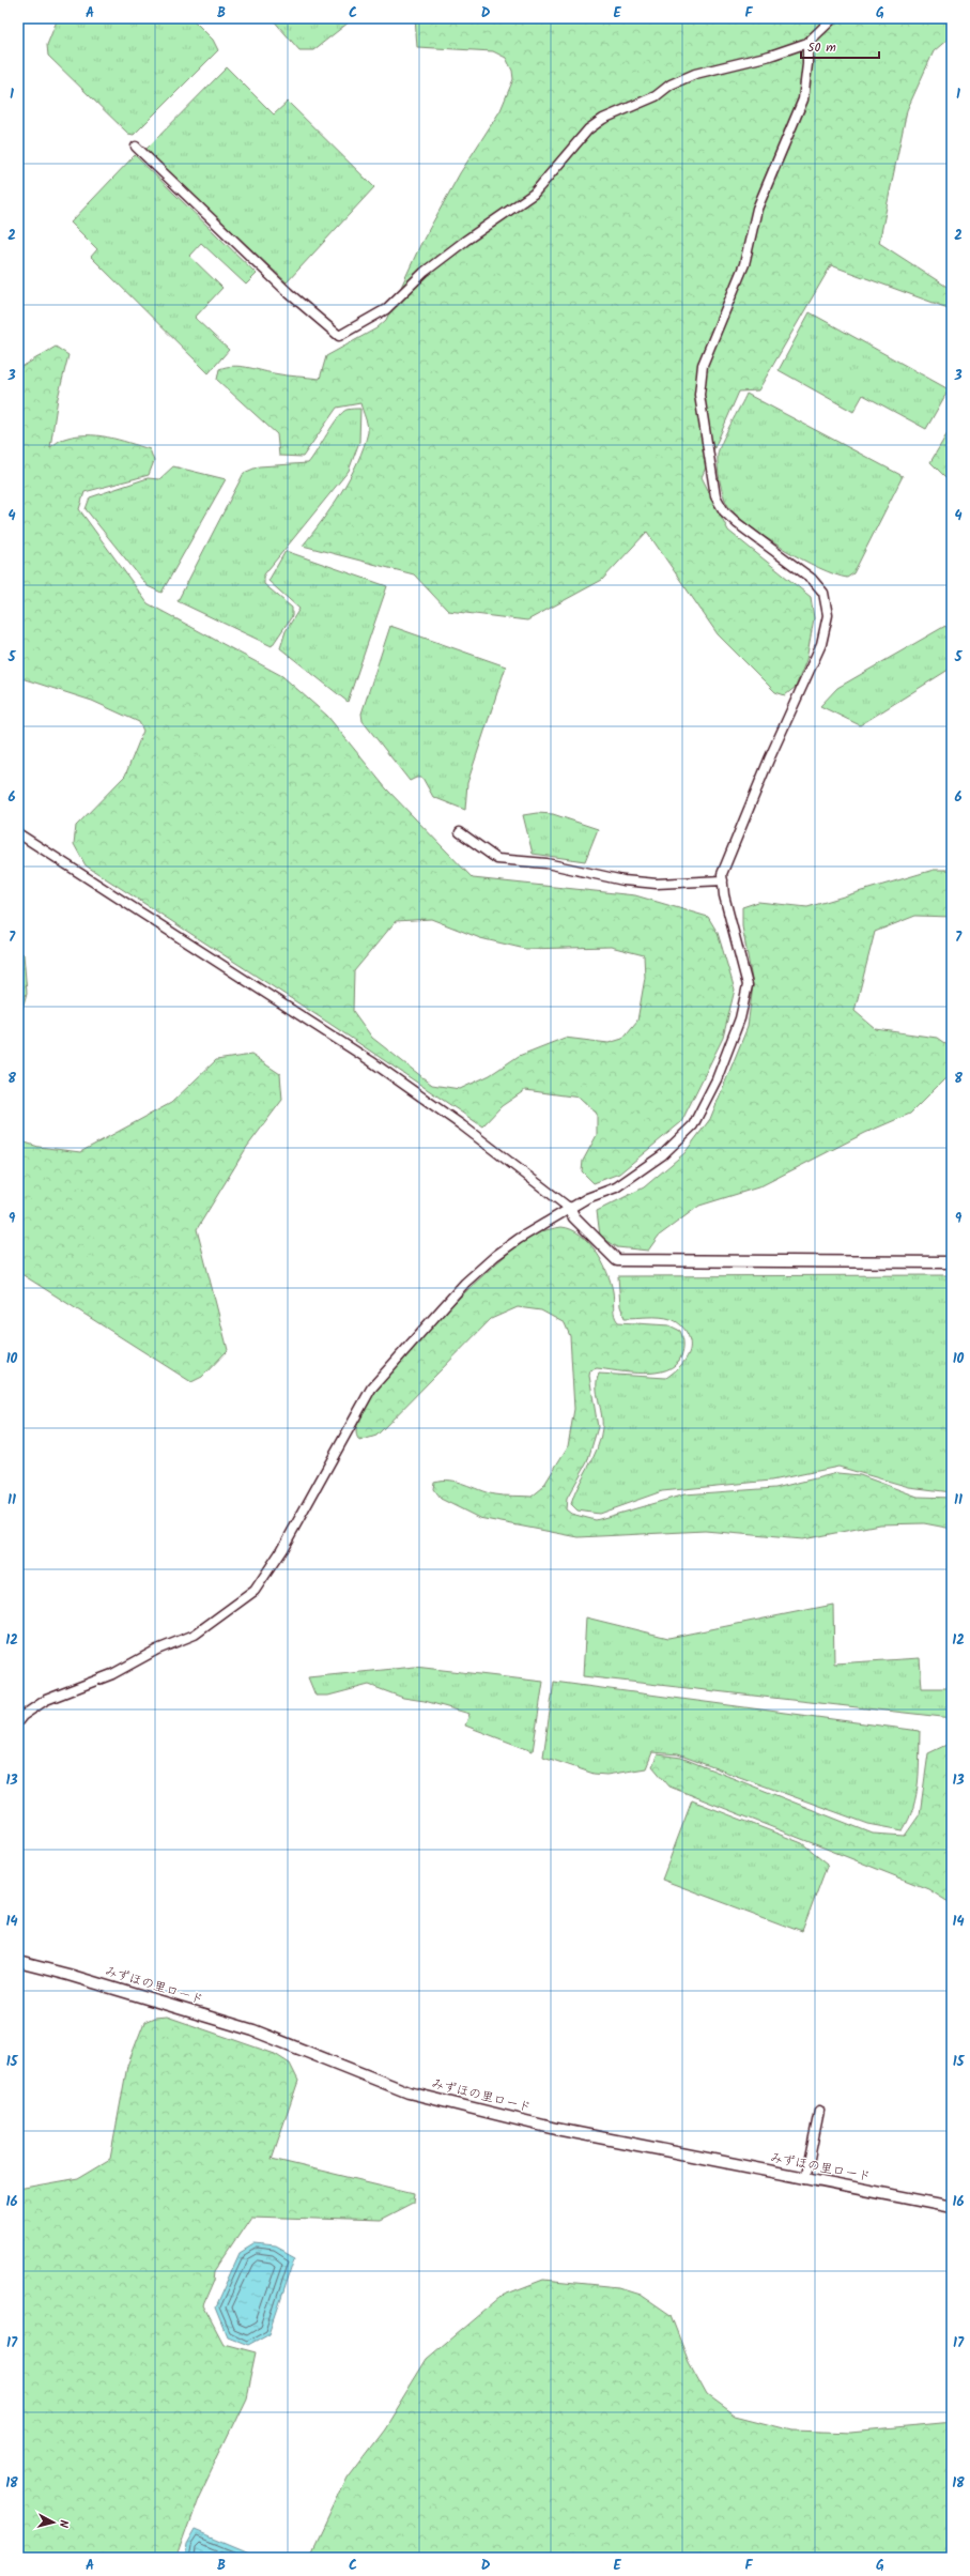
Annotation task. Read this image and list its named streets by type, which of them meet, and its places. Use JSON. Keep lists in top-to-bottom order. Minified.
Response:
{"streets":{"street":["みずほの里ロード"]},"scale_bar":"50 m","north":"right","grid":{"columns":["A","B","C","D","E","F","G"],"rows":["1","2","3","4","5","6","7","8","9","10","11","12","13","14","15","16","17","18"]}}
